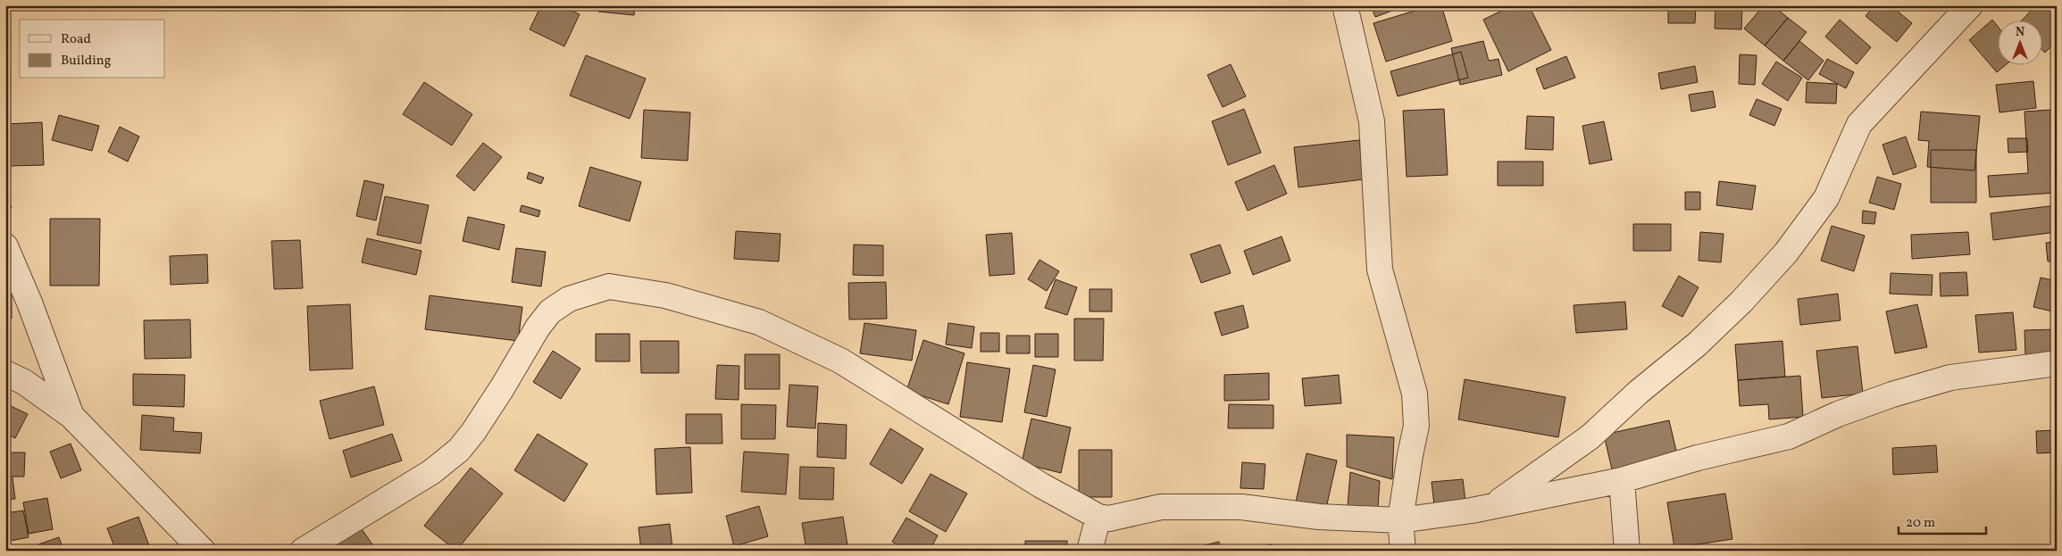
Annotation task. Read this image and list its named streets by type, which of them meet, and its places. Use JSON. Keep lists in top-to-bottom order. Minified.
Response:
{"legend":["Road","Building"],"scale_bar":"20 m","north":"top"}
